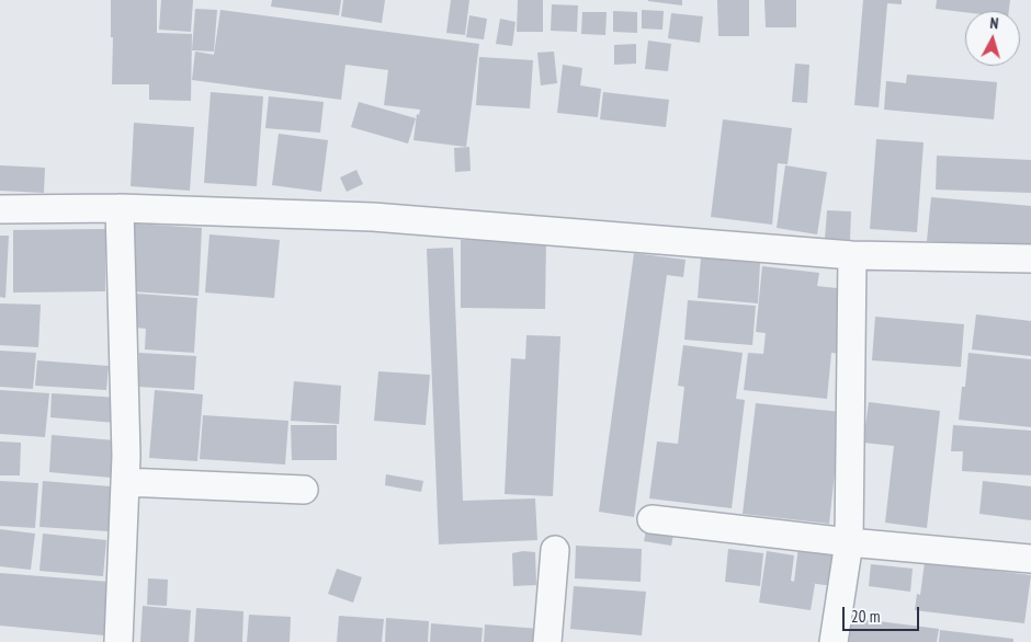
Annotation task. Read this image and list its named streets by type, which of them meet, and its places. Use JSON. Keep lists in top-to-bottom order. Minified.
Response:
{"scale_bar":"20 m","north":"top"}
